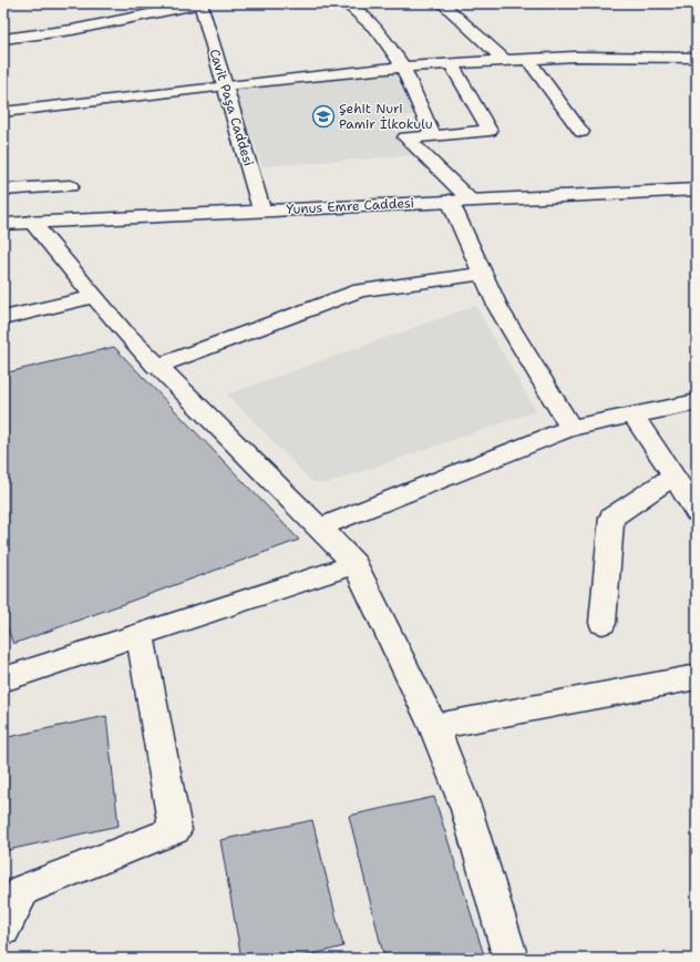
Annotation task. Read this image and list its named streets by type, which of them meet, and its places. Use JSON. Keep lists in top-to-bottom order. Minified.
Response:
{"streets":{"street":["Cavit Paşa Caddesi","Yunus Emre Caddesi"]},"crossings":[["Cavit Paşa Caddesi","Yunus Emre Caddesi"]],"places":{"school or university":["Şehit Nuri Pamir İlkokulu"]}}
